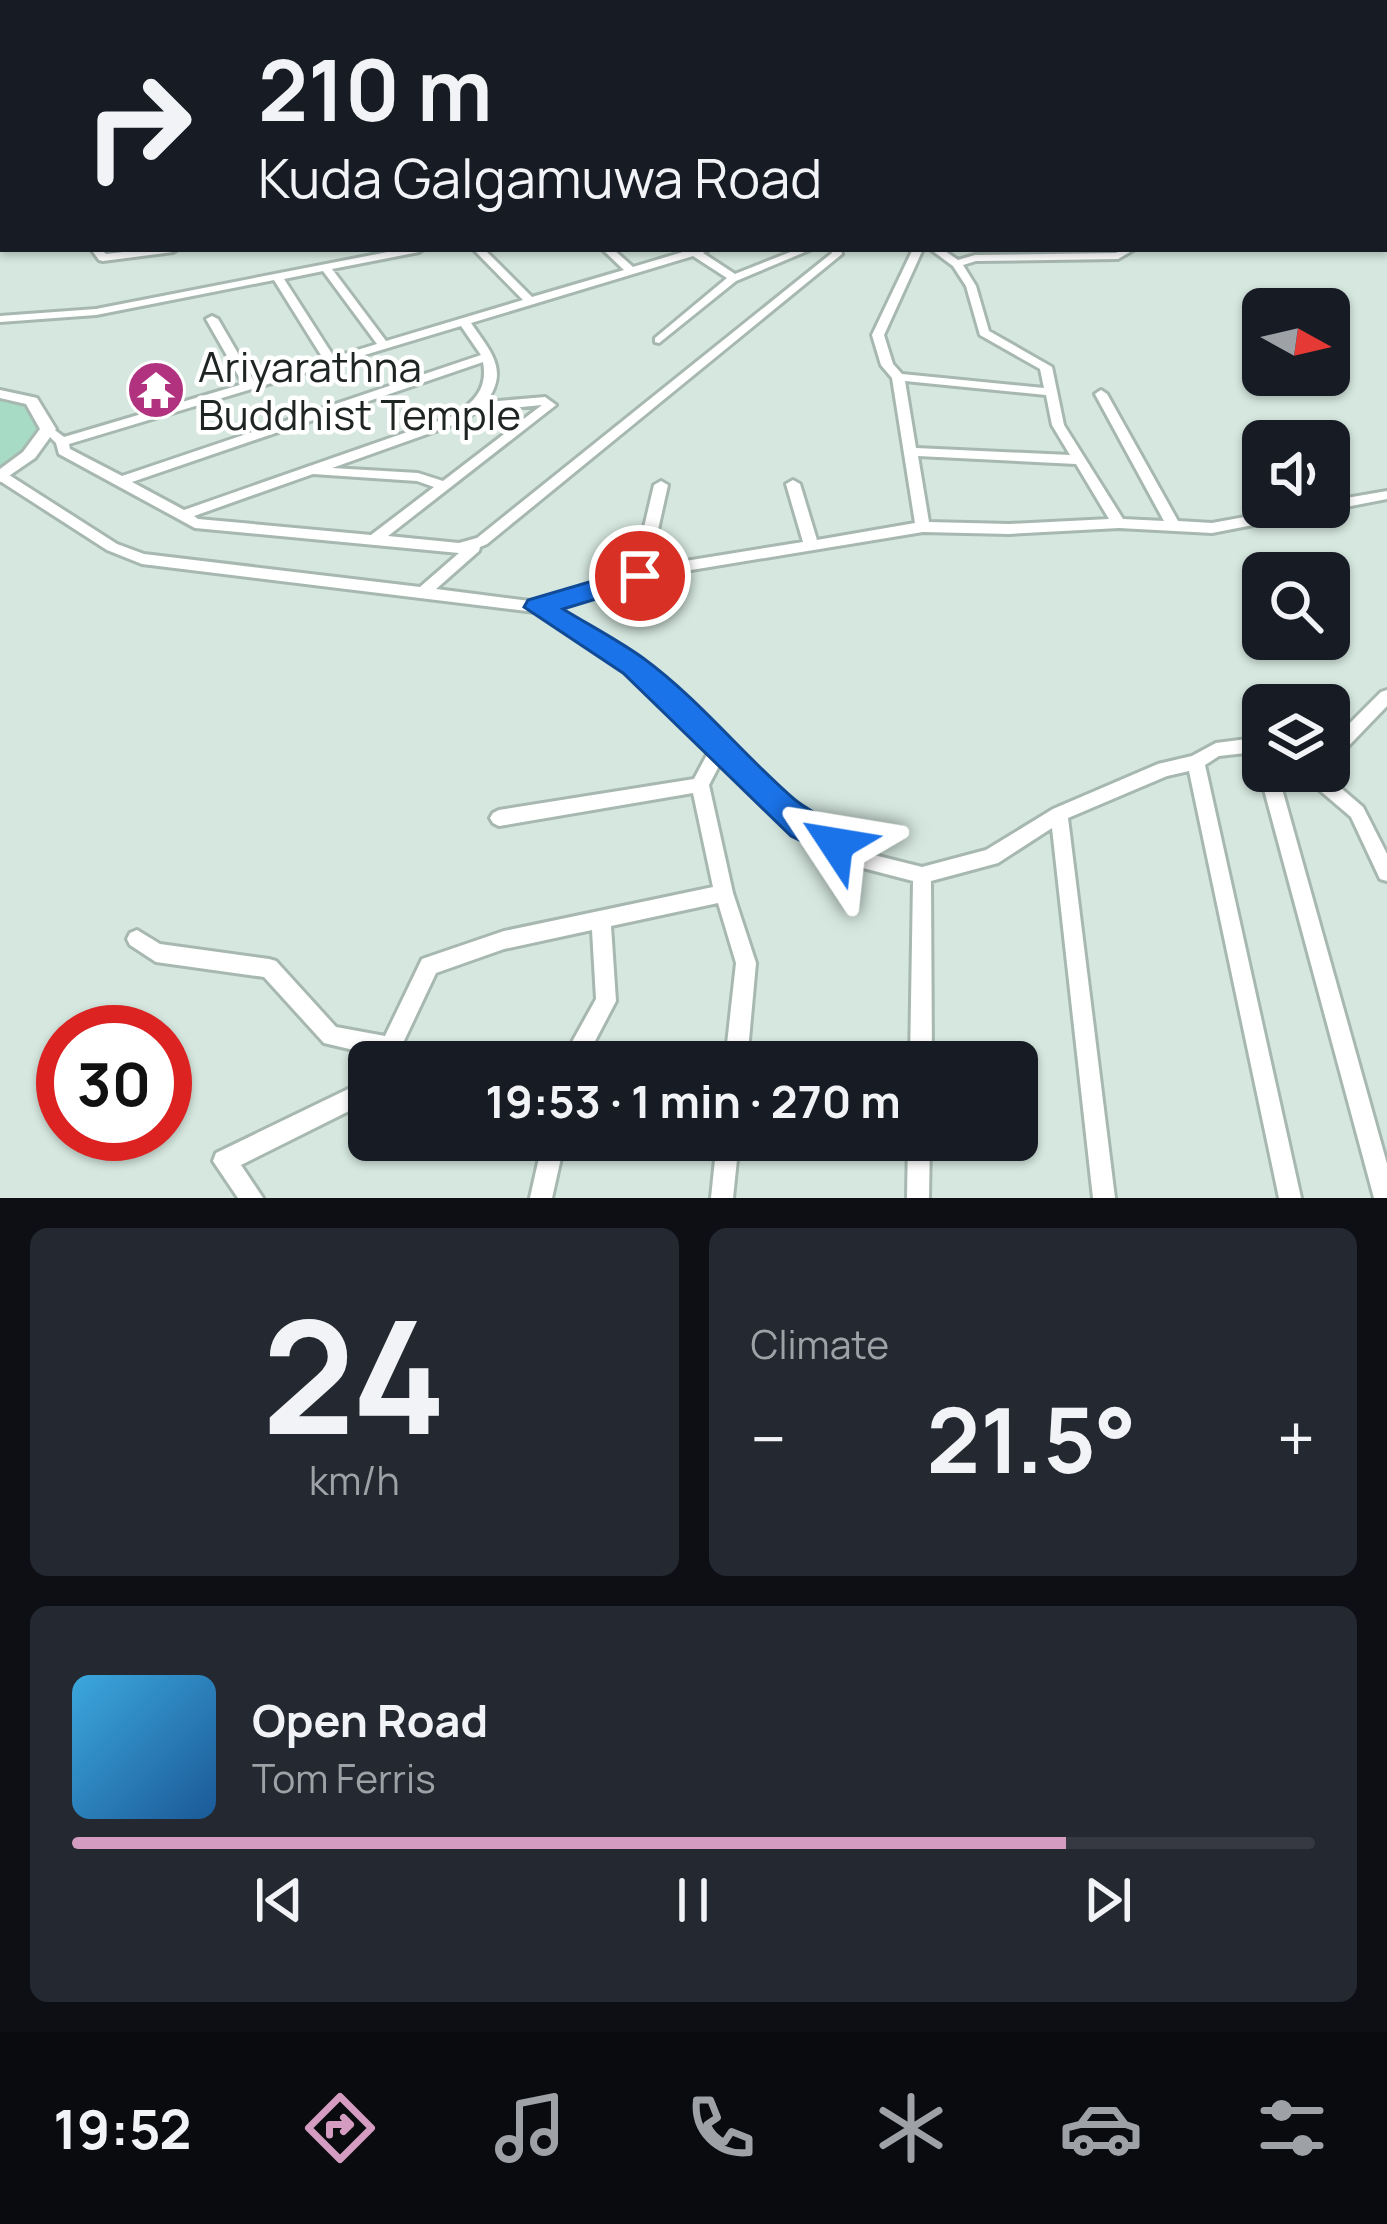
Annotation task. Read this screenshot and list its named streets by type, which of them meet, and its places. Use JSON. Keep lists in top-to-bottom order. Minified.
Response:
{"places":{"temple":["Ariyarathna Buddhist Temple"]},"north":"right","page":{"turn":["210 m","Kuda Galgamuwa Road"],"limit":"30","trip":"19:53 · 1 min · 270 m","tile":[["24","km/h"],"Climate"],"heat":["−","21.5°","+"],"song":["Open Road","Tom Ferris"],"tabs":"19:52"}}
